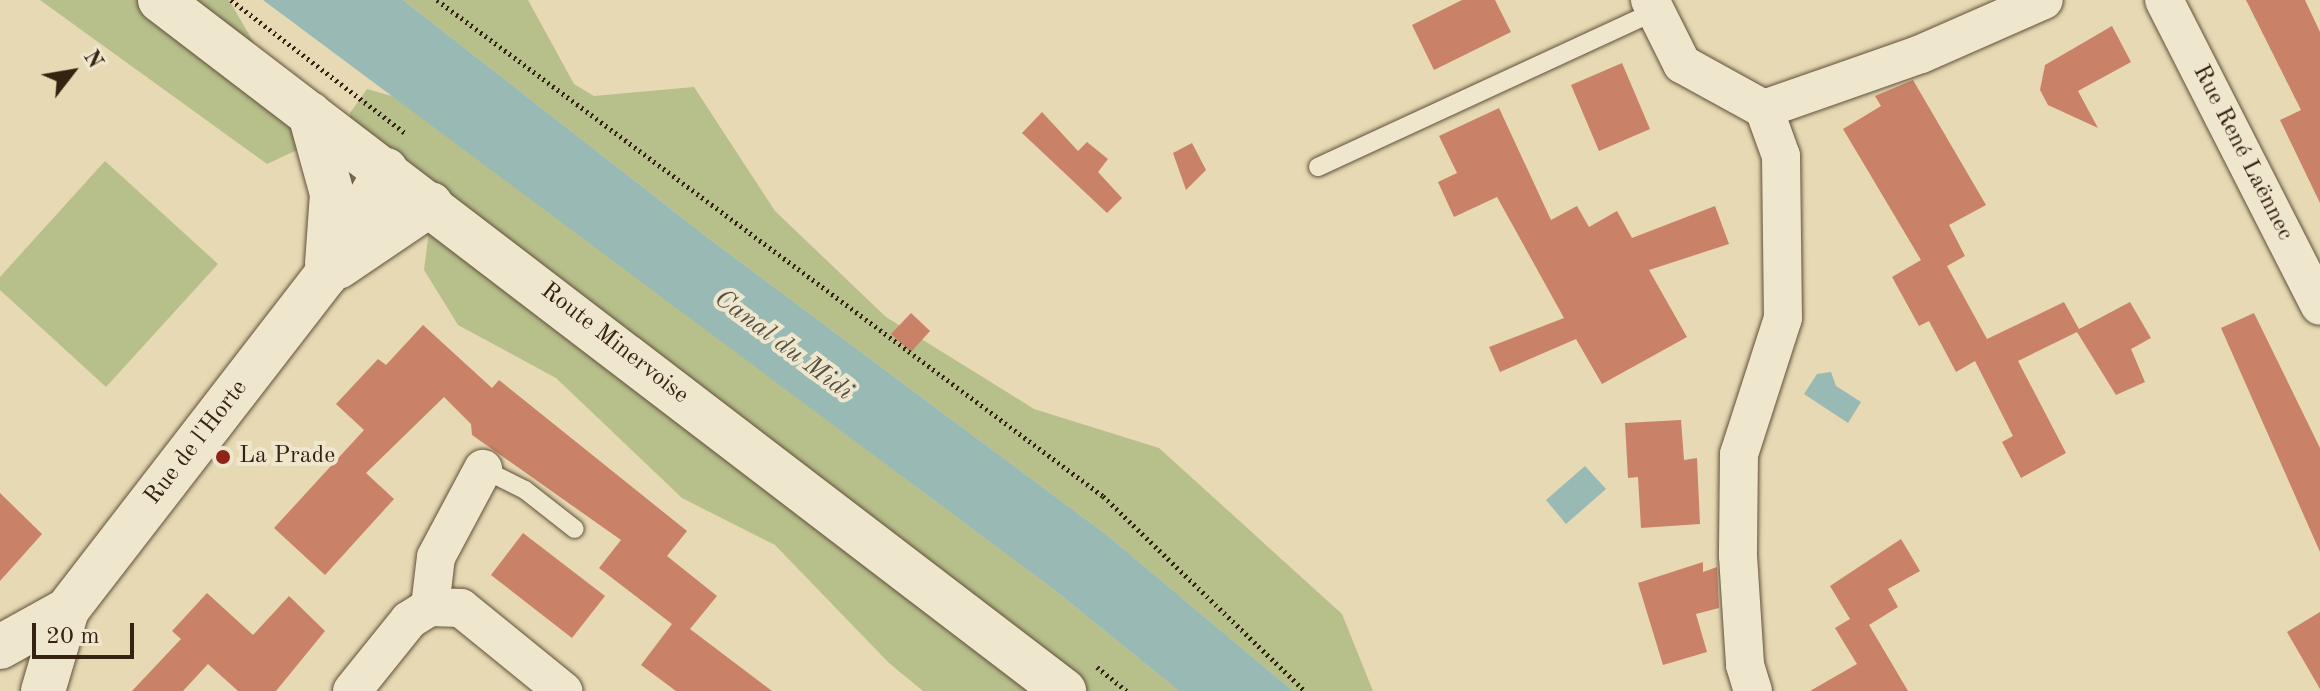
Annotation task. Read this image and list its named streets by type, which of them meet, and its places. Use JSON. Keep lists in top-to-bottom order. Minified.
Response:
{"streets":{"main road":["Route Minervoise","Rue de l'Horte"],"street":["Rue René Laënnec"]},"crossings":[["Route Minervoise","Rue de l'Horte"]],"water":["Canal du Midi"],"places":["La Prade"],"scale_bar":"20 m","north":"top right"}
